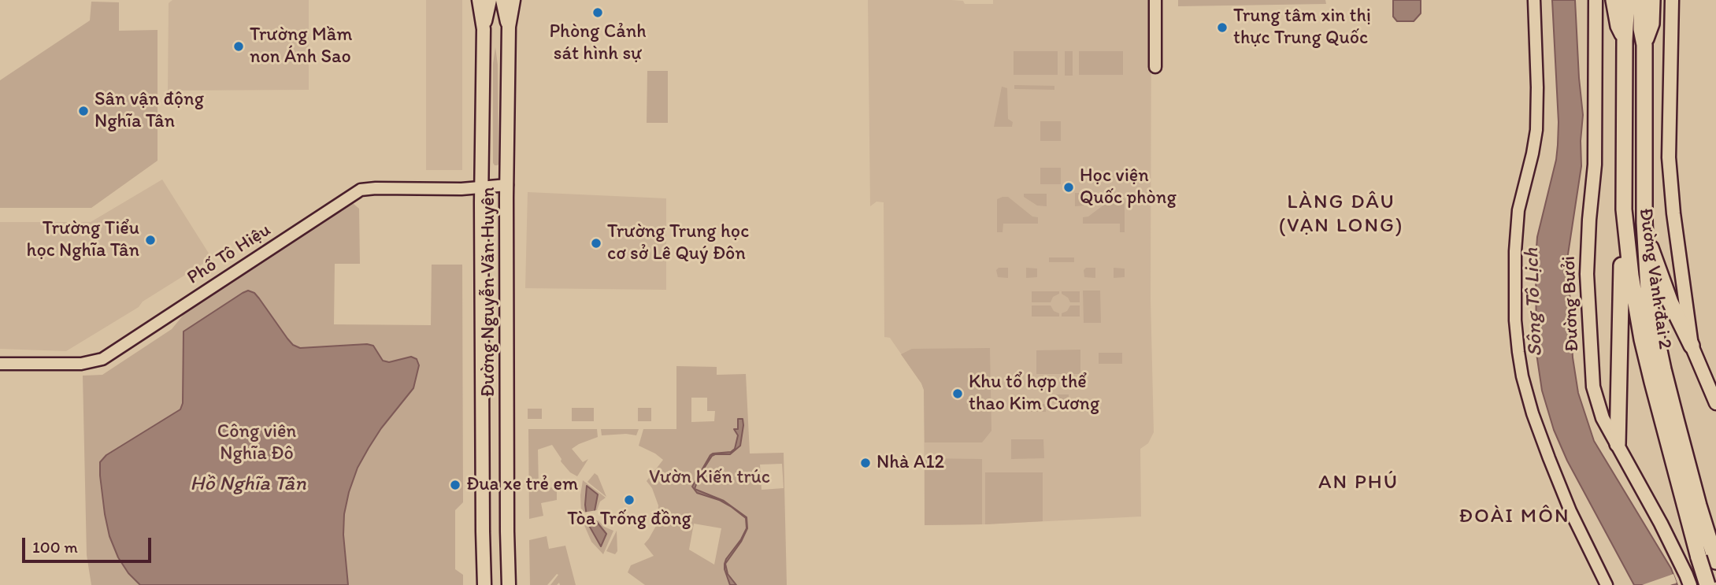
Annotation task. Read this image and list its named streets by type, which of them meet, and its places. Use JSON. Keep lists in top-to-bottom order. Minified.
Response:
{"streets":{"highway":["Đường Vành đai 2"],"main road":["Đường Nguyễn Văn Huyên","Đường Bưởi"],"street":["Phố Tô Hiệu"]},"crossings":[["Phố Tô Hiệu","Đường Nguyễn Văn Huyên"]],"districts":["LÀNG DÂU (VẠN LONG)","AN PHÚ","ĐOÀI MÔN"],"water":["Sông Tô Lịch","Hồ Nghĩa Tân"],"parks":["Công viên Nghĩa Đô","Vườn Kiến trúc"],"places":["Phòng Cảnh sát hình sự","Trung tâm xin thị thực Trung Quốc","Trường Mầm non Ánh Sao","Sân vận động Nghĩa Tân","Học viện Quốc phòng","Trường Tiểu học Nghĩa Tân","Trường Trung học cơ sở Lê Quý Đôn","Khu tổ hợp thể thao Kim Cương","Nhà A12","Đua xe trẻ em","Tòa Trống đồng"],"scale_bar":"100 m"}
